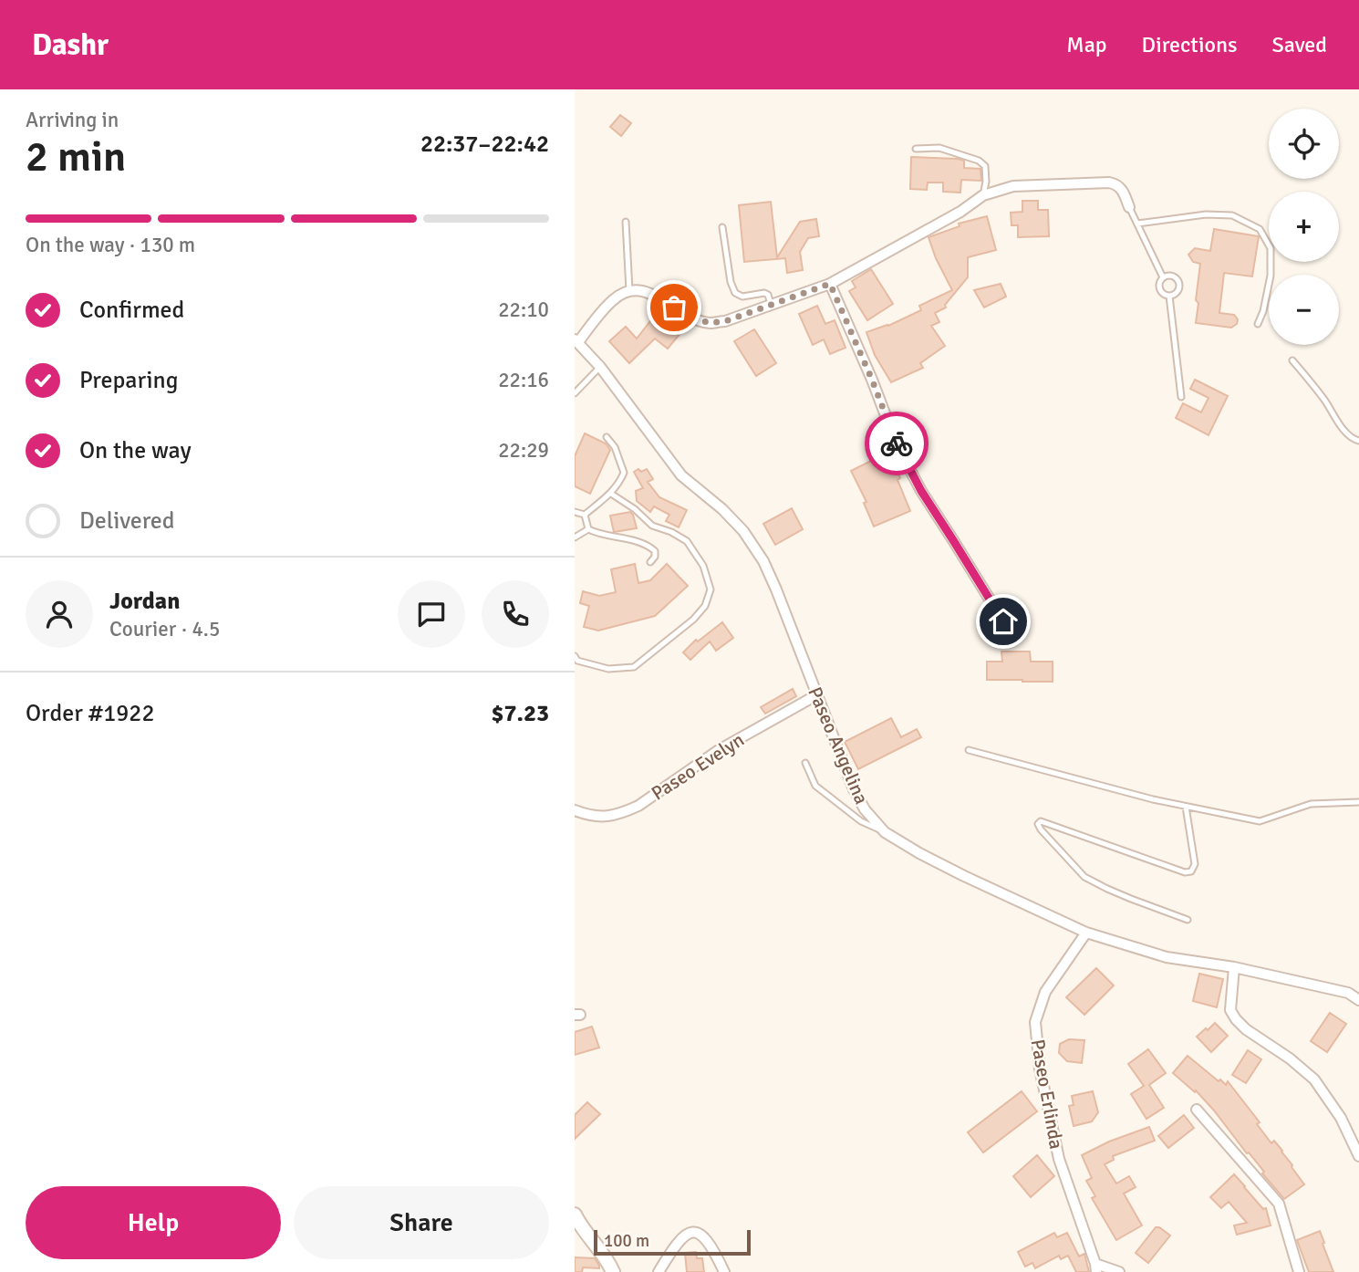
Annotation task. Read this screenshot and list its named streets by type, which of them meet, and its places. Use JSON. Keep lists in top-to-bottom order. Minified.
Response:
{"streets":{"street":["Paseo Angelina","Paseo Evelyn","Paseo Erlinda"]},"crossings":[["Paseo Angelina","Paseo Evelyn"],["Paseo Angelina","Paseo Erlinda"]],"scale_bar":"100 m","page":{"header":"Dashr","nav":["Map","Directions","Saved"],"heading":["2 min","Arriving in","22:37–22:42"],"panel":["Jordan","Courier · 4.5","Order #1922","$7.23"],"map_buttons":["+","−"],"bar":"On the way · 130 m","list":[["Confirmed","22:10"],["Preparing","22:16"],["On the way","22:29"],"Delivered"],"buttons":["Help","Share"],"scale":"100 m"}}
